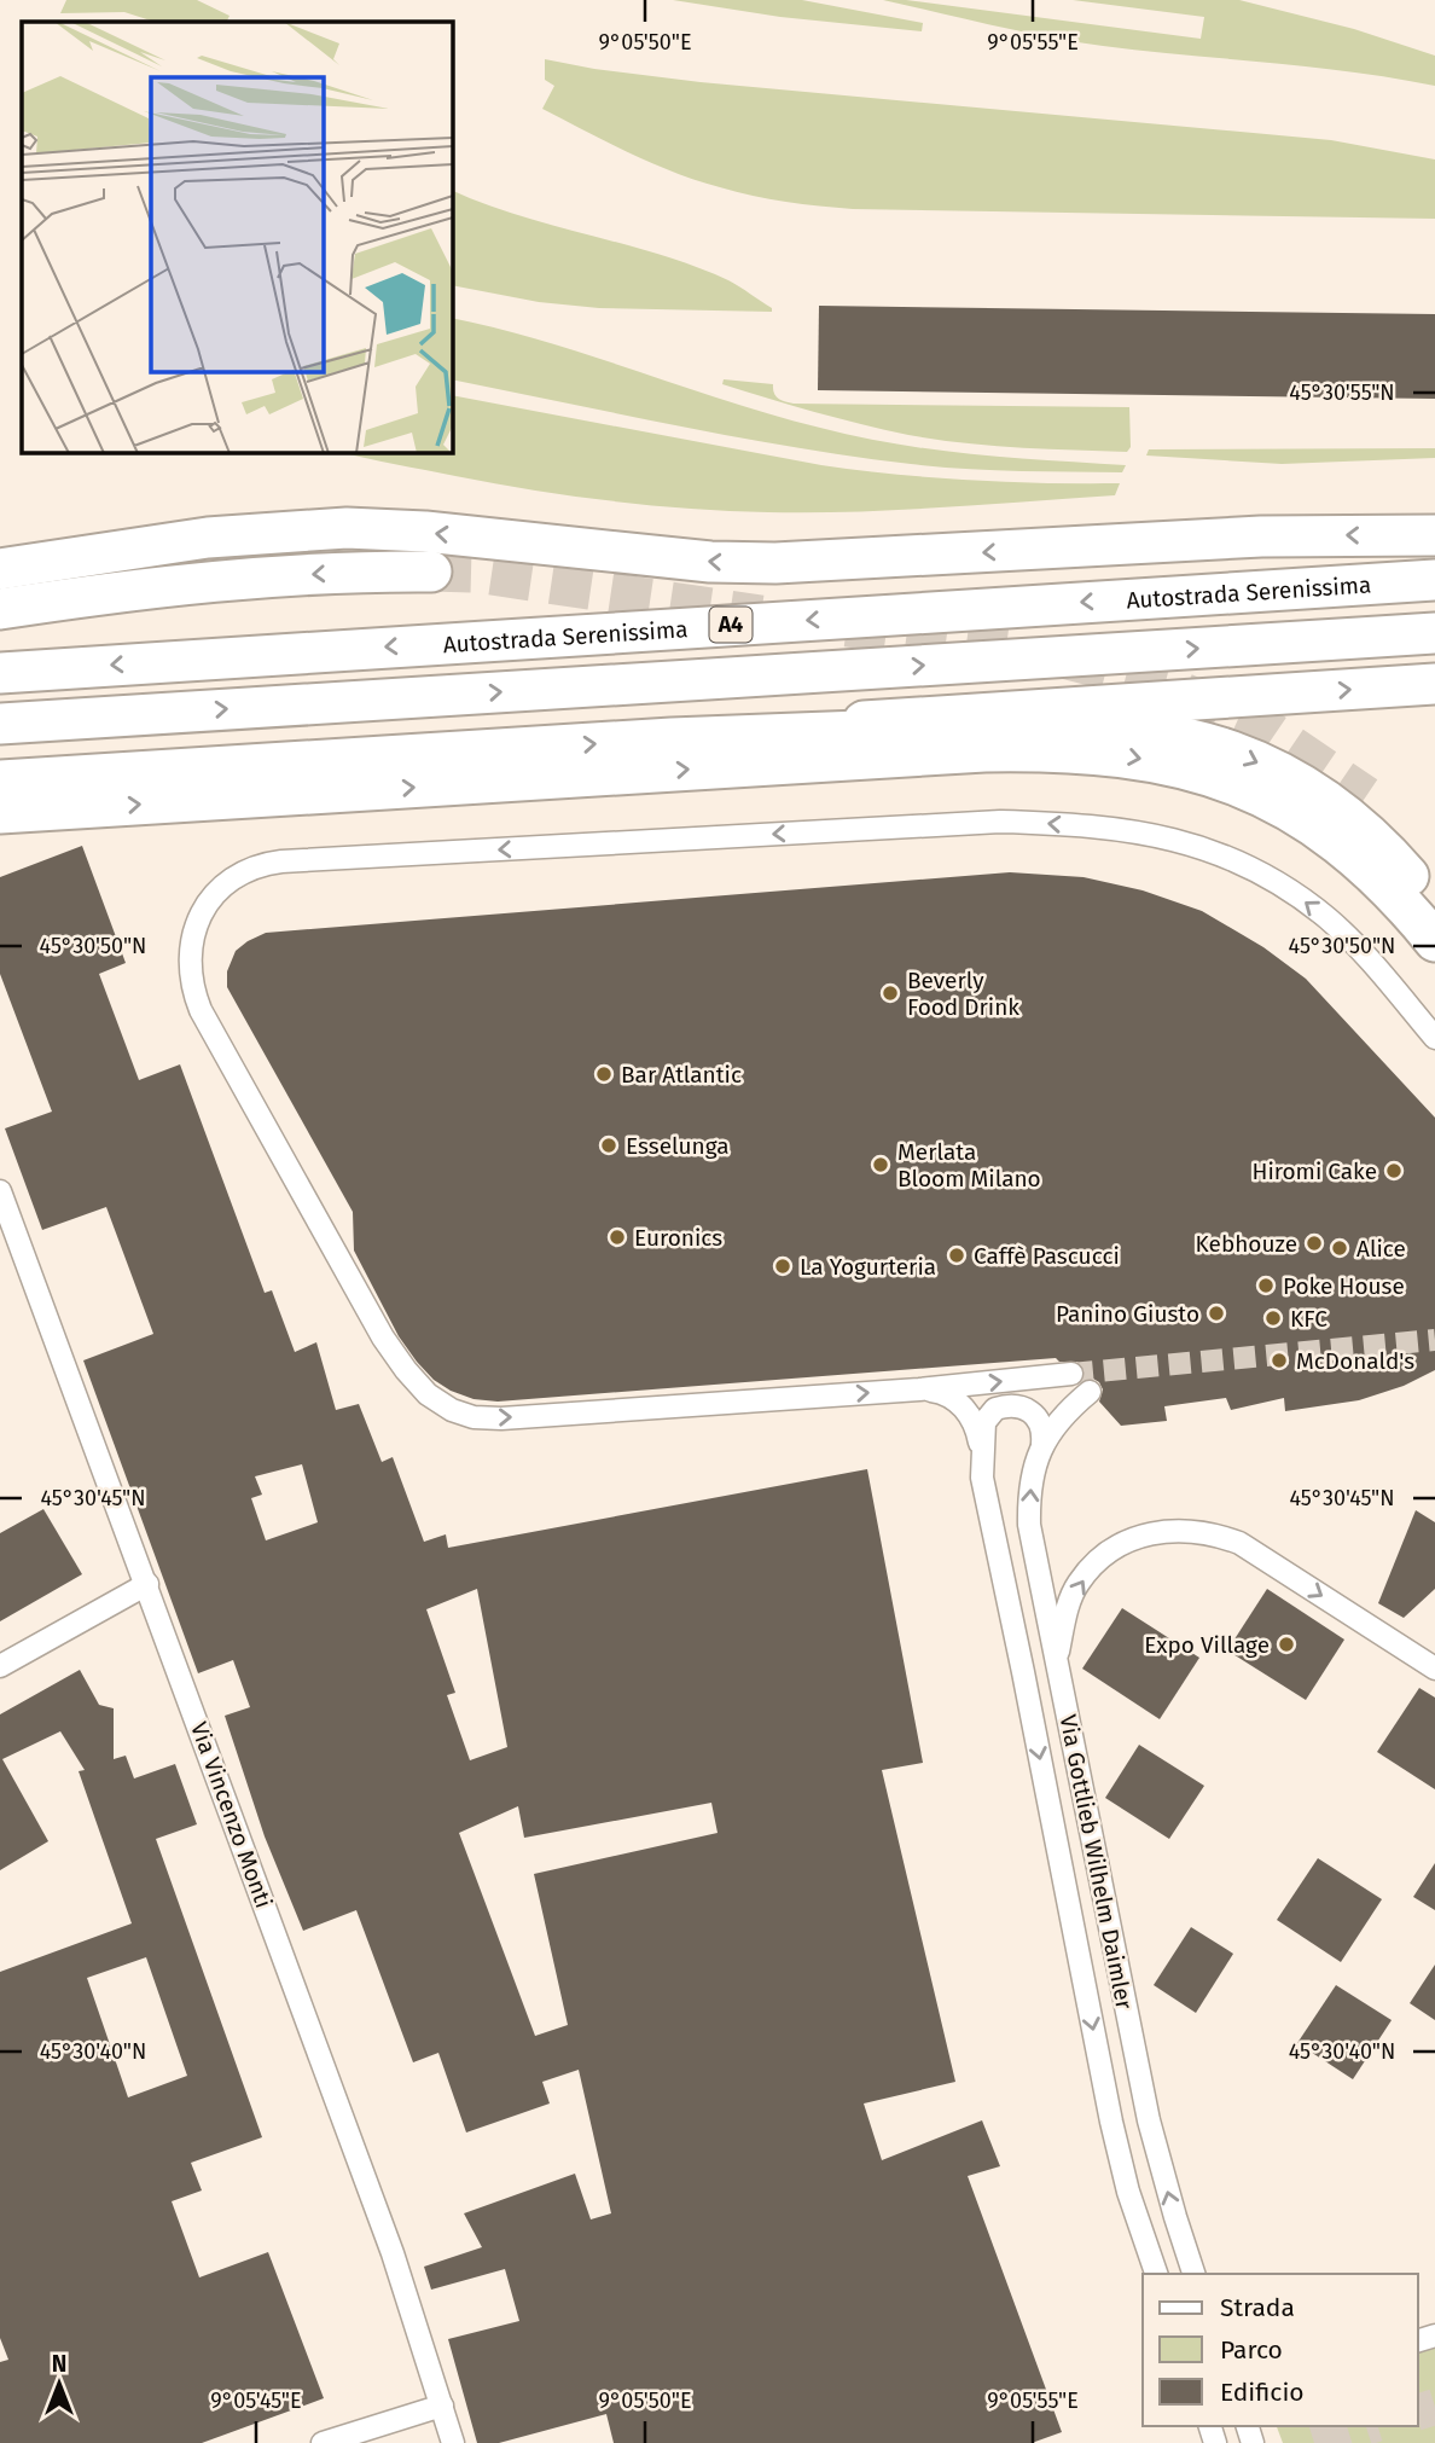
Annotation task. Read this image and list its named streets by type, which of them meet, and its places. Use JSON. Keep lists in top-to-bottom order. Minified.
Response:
{"streets":{"highway":["Autostrada Serenissima","A4"],"street":["Via Vincenzo Monti","Via Gottlieb Wilhelm Daimler"]},"places":["Beverly Food Drink","Bar Atlantic","Esselunga","Merlata Bloom Milano","Hiromi Cake","Euronics","Kebhouze","Alice","Caffè Pascucci","La Yogurteria","Poke House","Panino Giusto","KFC","McDonald's","Expo Village"],"legend":["Strada","Parco","Edificio"],"north":"top","coordinates":["9°05'50\"E","9°05'55\"E","45°30'55\"N","45°30'50\"N","45°30'45\"N","45°30'40\"N","9°05'45\"E"]}
